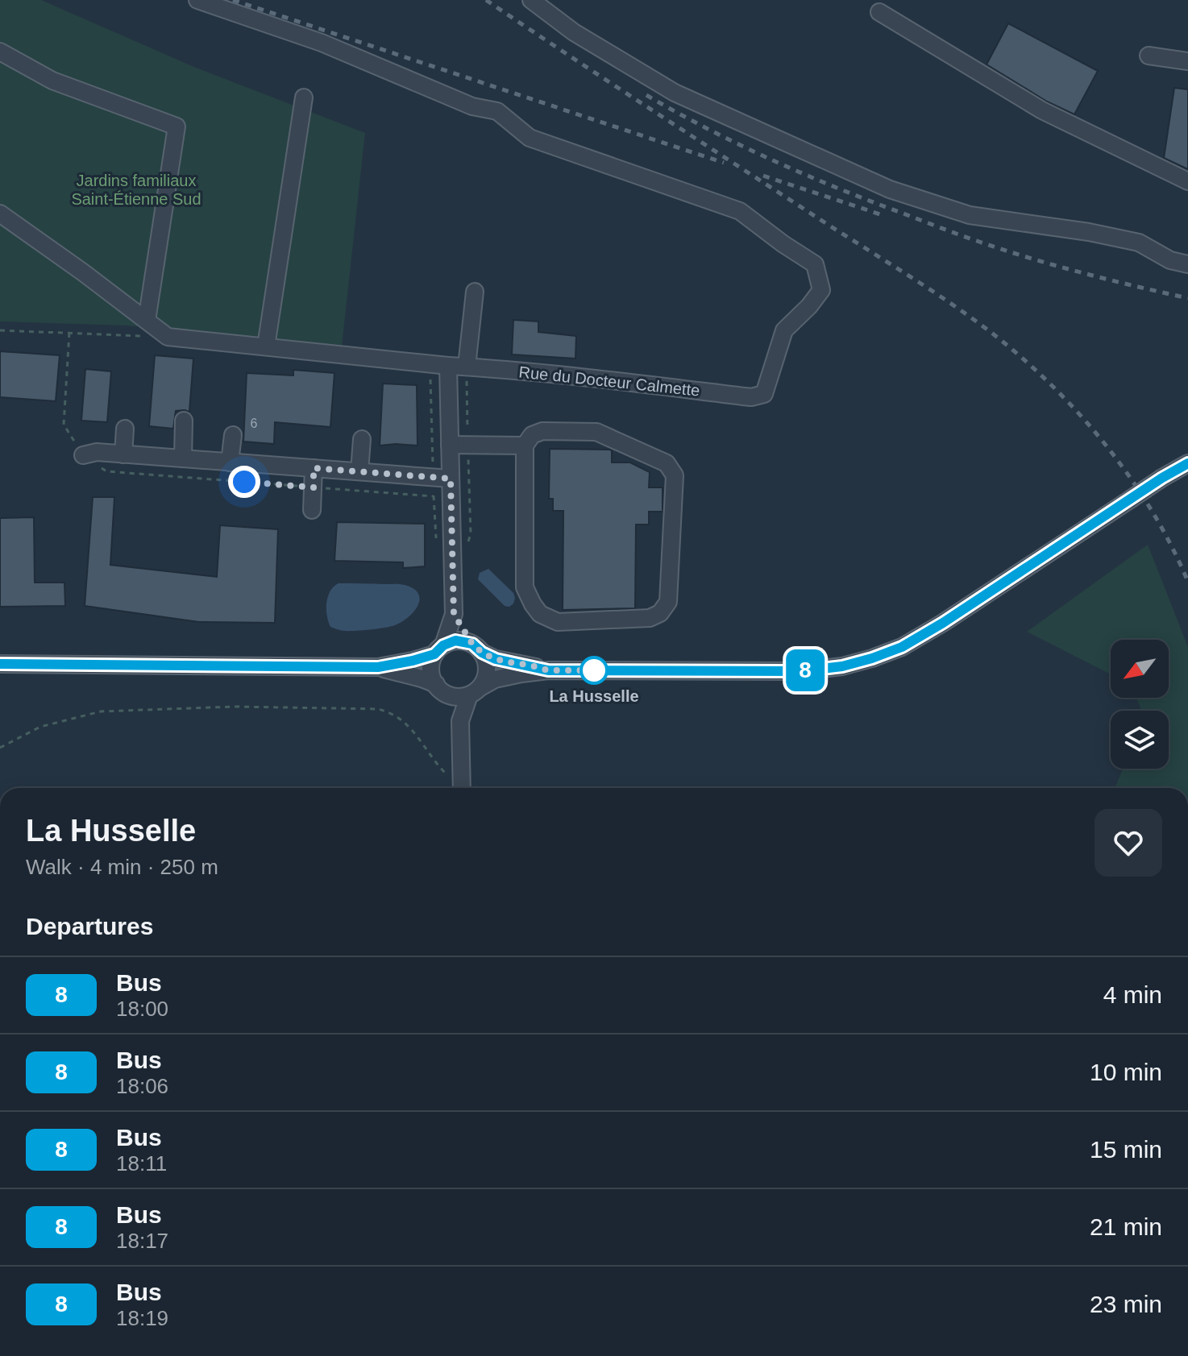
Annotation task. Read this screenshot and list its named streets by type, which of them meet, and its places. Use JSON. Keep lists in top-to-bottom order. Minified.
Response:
{"streets":{"street":["Rue du Docteur Calmette"]},"parks":["Jardins familiaux Saint-Étienne Sud"],"places":["La Husselle"],"lines":["bus line 8"],"house_numbers":["6"],"north":"bottom left","page":{"on_map":"8","heading":[["La Husselle","Walk · 4 min · 250 m"],"Departures"],"list":[{"mark":"8","name":"Bus","note":"18:00","value":"4 min"},{"mark":"8","name":"Bus","note":"18:06","value":"10 min"},{"mark":"8","name":"Bus","note":"18:11","value":"15 min"},{"mark":"8","name":"Bus","note":"18:17","value":"21 min"},{"mark":"8","name":"Bus","note":"18:19","value":"23 min"}]}}
